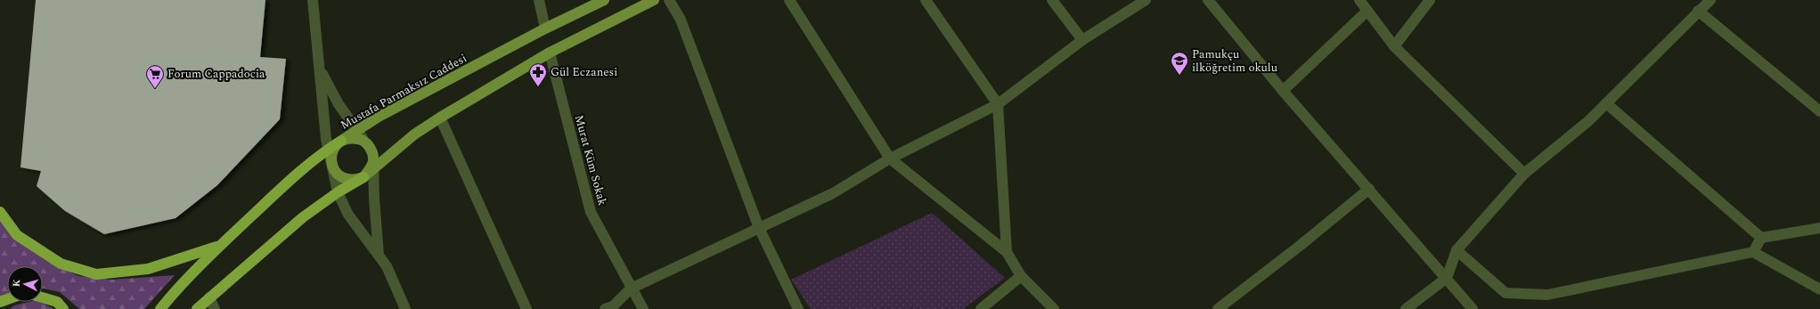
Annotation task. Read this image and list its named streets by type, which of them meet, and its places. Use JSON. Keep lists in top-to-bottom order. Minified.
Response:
{"streets":{"highway":["Mustafa Parmaksız Caddesi"],"street":["Murat Küm Sokak"]},"places":{"school or university":["Pamukçu ilköğretim okulu"],"pharmacy":["Gül Eczanesi"],"supermarket":["Forum Cappadocia"]},"north":"left"}
